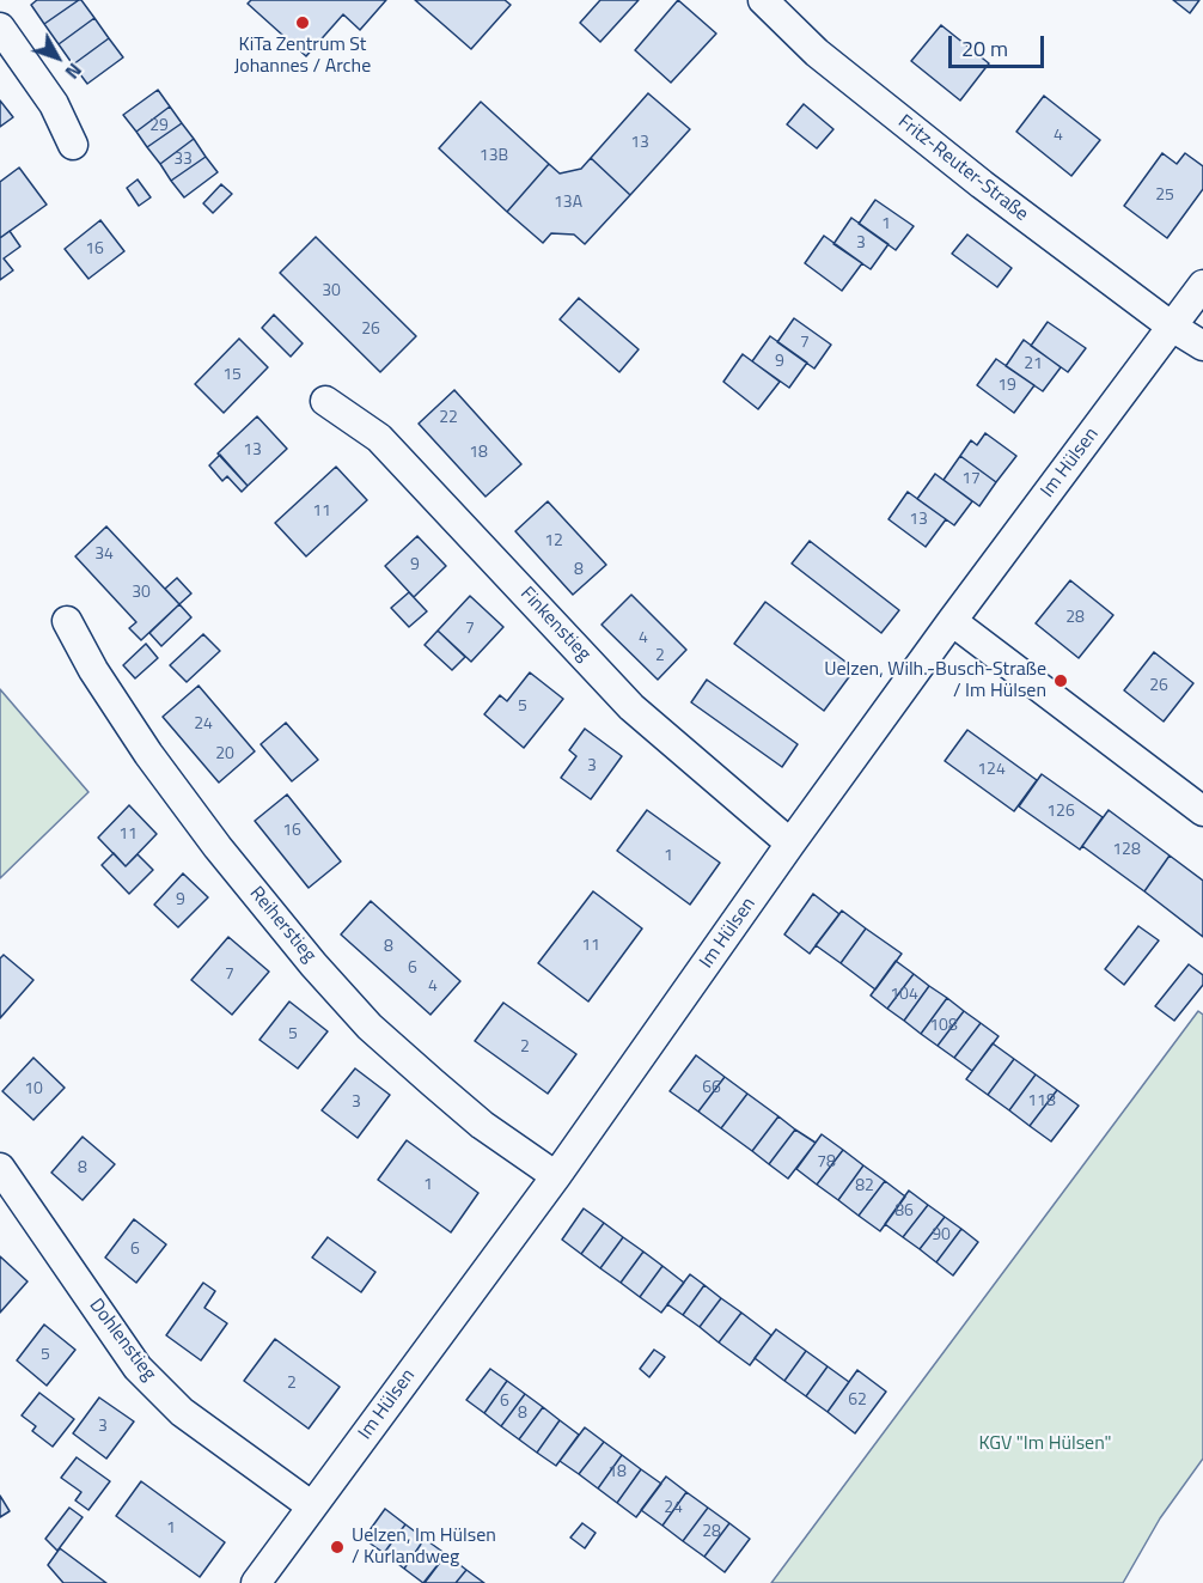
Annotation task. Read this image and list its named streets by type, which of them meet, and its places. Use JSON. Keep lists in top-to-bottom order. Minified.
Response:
{"streets":{"street":["Fritz-Reuter-Straße","Im Hülsen","Finkenstieg","Reiherstieg","Dohlenstieg"]},"crossings":[["Fritz-Reuter-Straße","Im Hülsen"],["Im Hülsen","Finkenstieg"],["Im Hülsen","Reiherstieg"],["Im Hülsen","Dohlenstieg"]],"parks":["KGV \"Im Hülsen\""],"places":["KiTa Zentrum St Johannes / Arche","Uelzen, Wilh.-Busch-Straße / Im Hülsen","Uelzen, Im Hülsen / Kurlandweg"],"house_numbers":["29","4","13","13B","33","25","13A","1","3","16","30","26","7","9","21","15","19","22","13","18","17","11","13","12","34","9","8","30","28","7","4","2","26","5","24","20","3","124","126","16","11","128","1","9","11","8","6","7","4","104","108","5","2","66","10","118","3","78","8","1","82","86","90","6","5","2","62","6","8","3","18","24","1","28"],"scale_bar":"20 m","north":"bottom right"}
